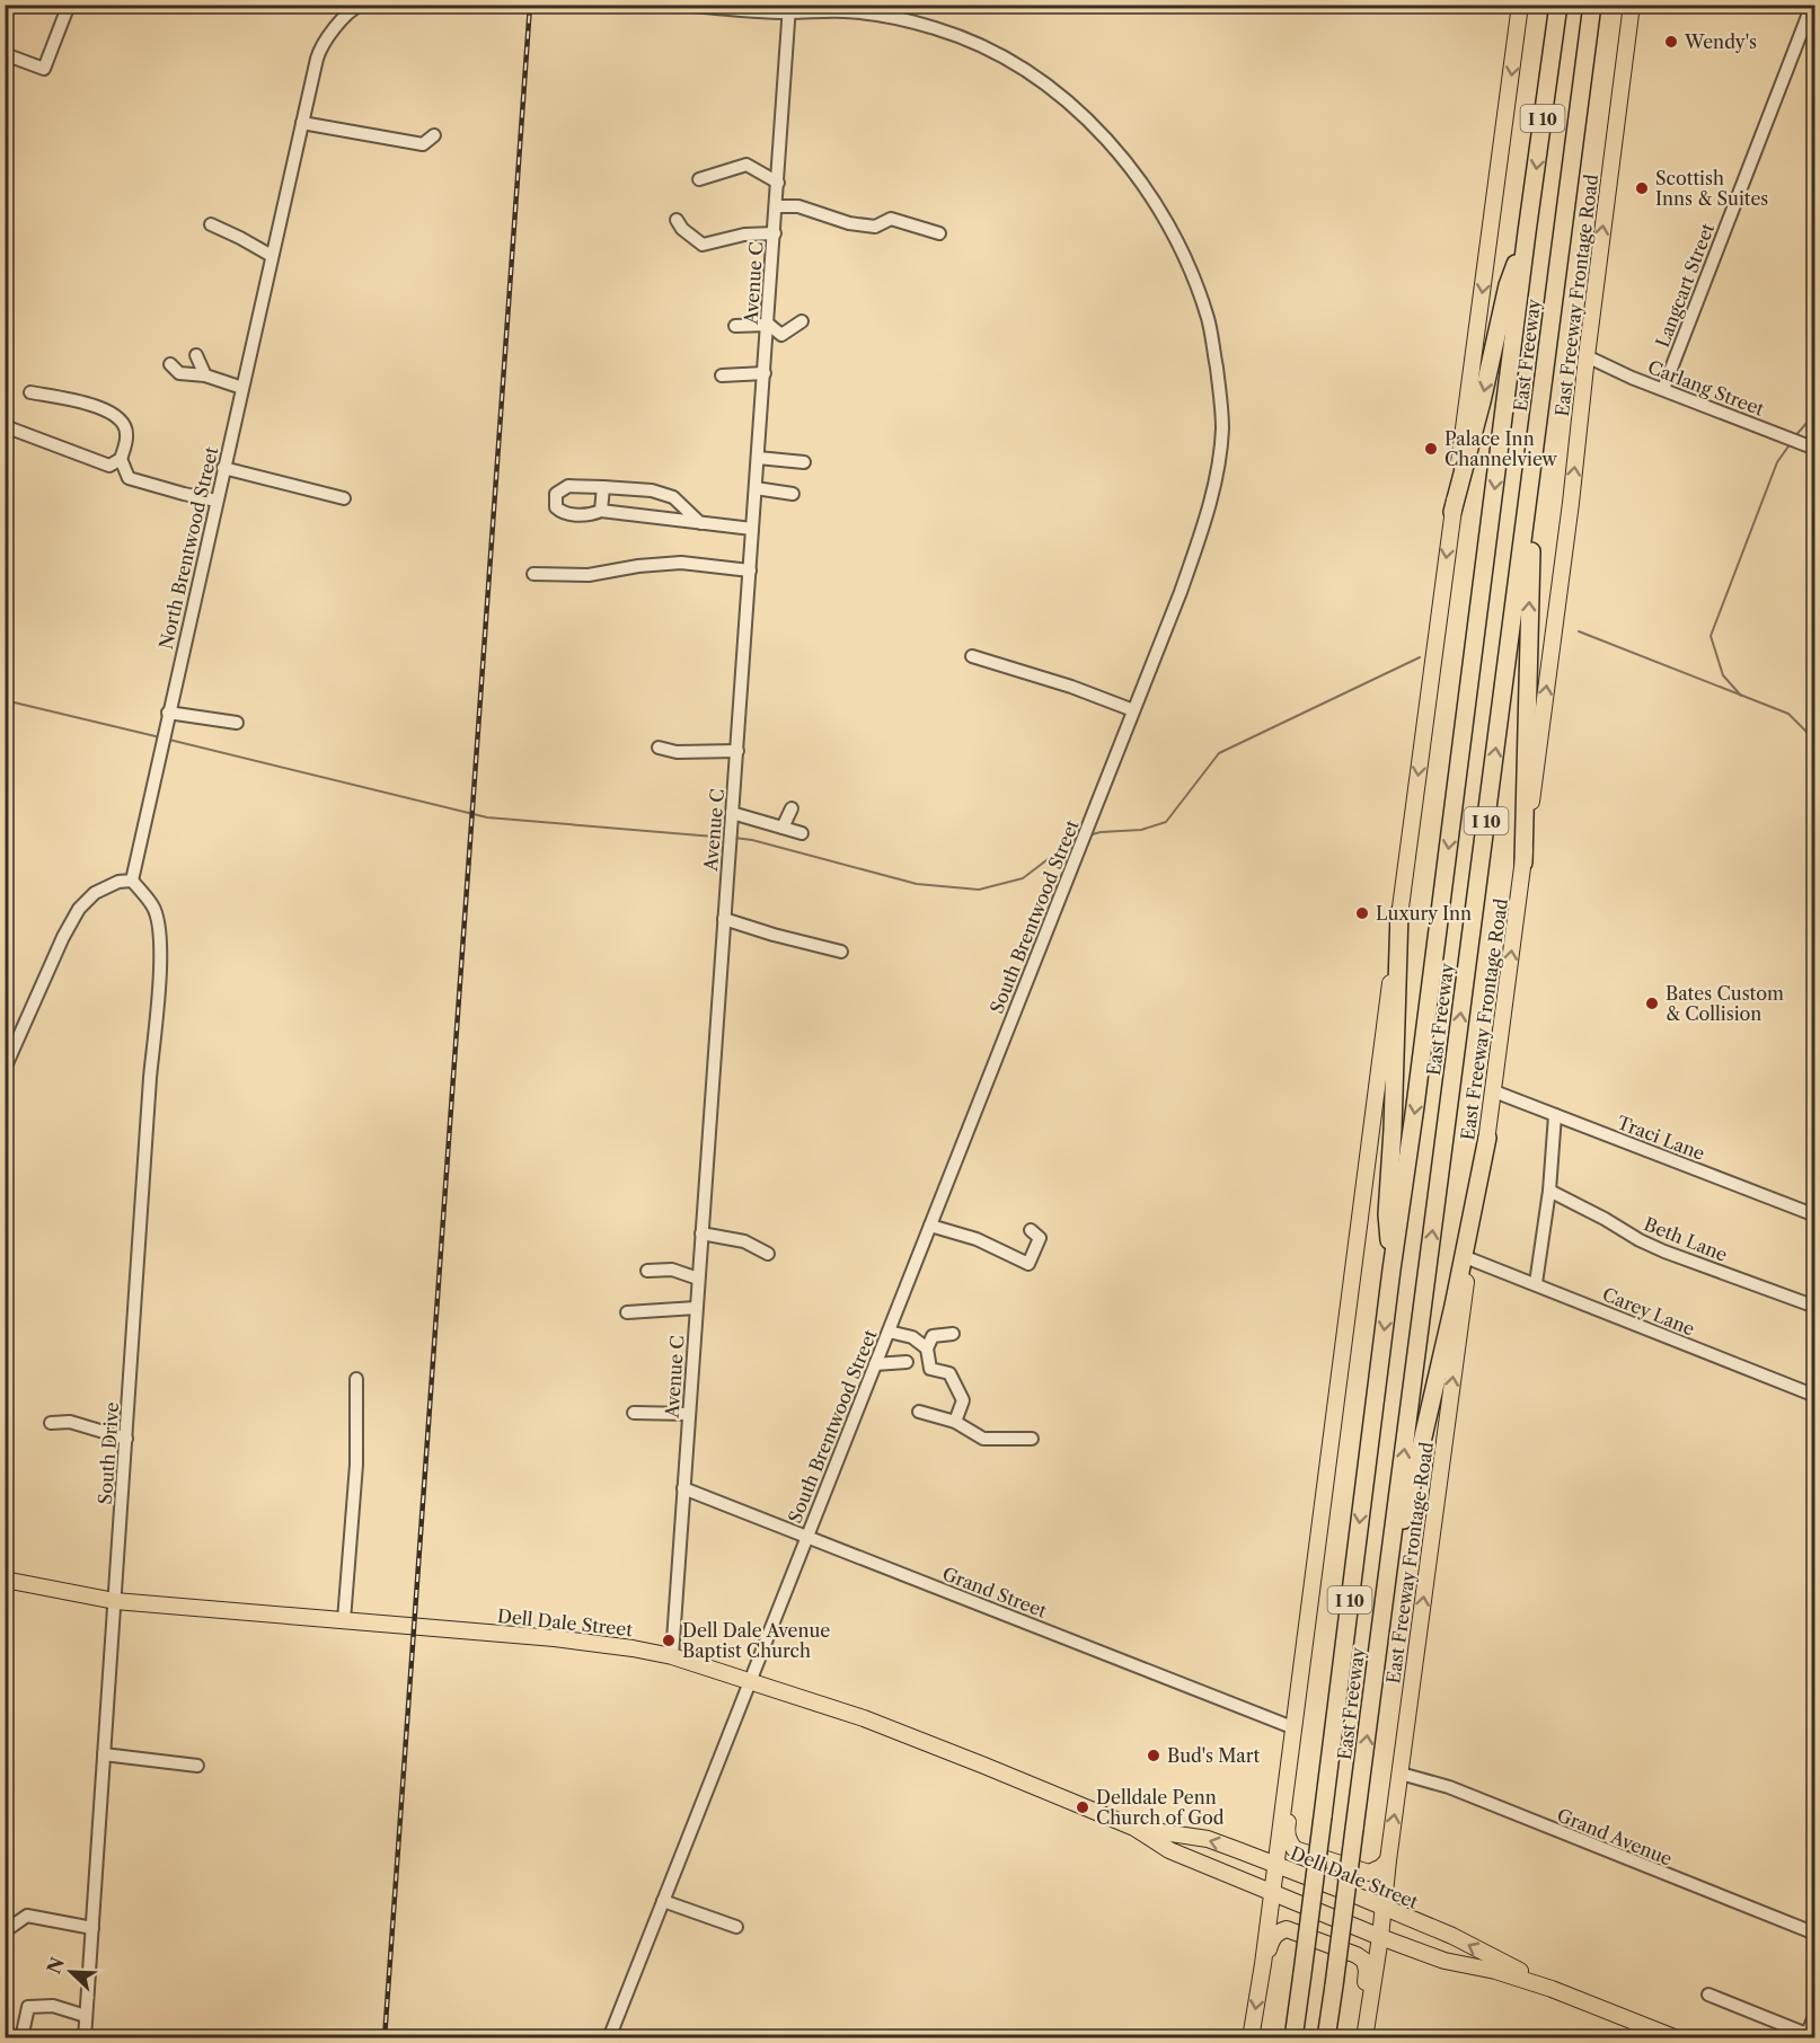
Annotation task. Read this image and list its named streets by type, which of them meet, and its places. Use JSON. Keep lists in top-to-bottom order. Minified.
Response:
{"streets":{"highway":["I 10","East Freeway"],"main road":["East Freeway Frontage Road","Dell Dale Street"],"street":["Avenue C","Langcart Street","Carlang Street","North Brentwood Street","South Brentwood Street","Traci Lane","Beth Lane","Carey Lane","South Drive","Grand Street","Grand Avenue"]},"crossings":[["Avenue C","South Brentwood Street"],["Avenue C","Grand Street"],["Avenue C","Dell Dale Street"],["Langcart Street","Carlang Street"],["East Freeway Frontage Road","Carlang Street"],["East Freeway Frontage Road","Traci Lane"],["East Freeway Frontage Road","Carey Lane"],["East Freeway Frontage Road","Dell Dale Street"],["East Freeway Frontage Road","Grand Avenue"],["North Brentwood Street","South Drive"],["South Brentwood Street","Grand Street"],["South Brentwood Street","Dell Dale Street"],["South Drive","Dell Dale Street"]],"places":["Wendy's","Scottish Inns & Suites","Palace Inn Channelview","Luxury Inn","Bates Custom & Collision","Dell Dale Avenue Baptist Church","Bud's Mart","Delldale Penn Church of God"],"north":"top left"}
